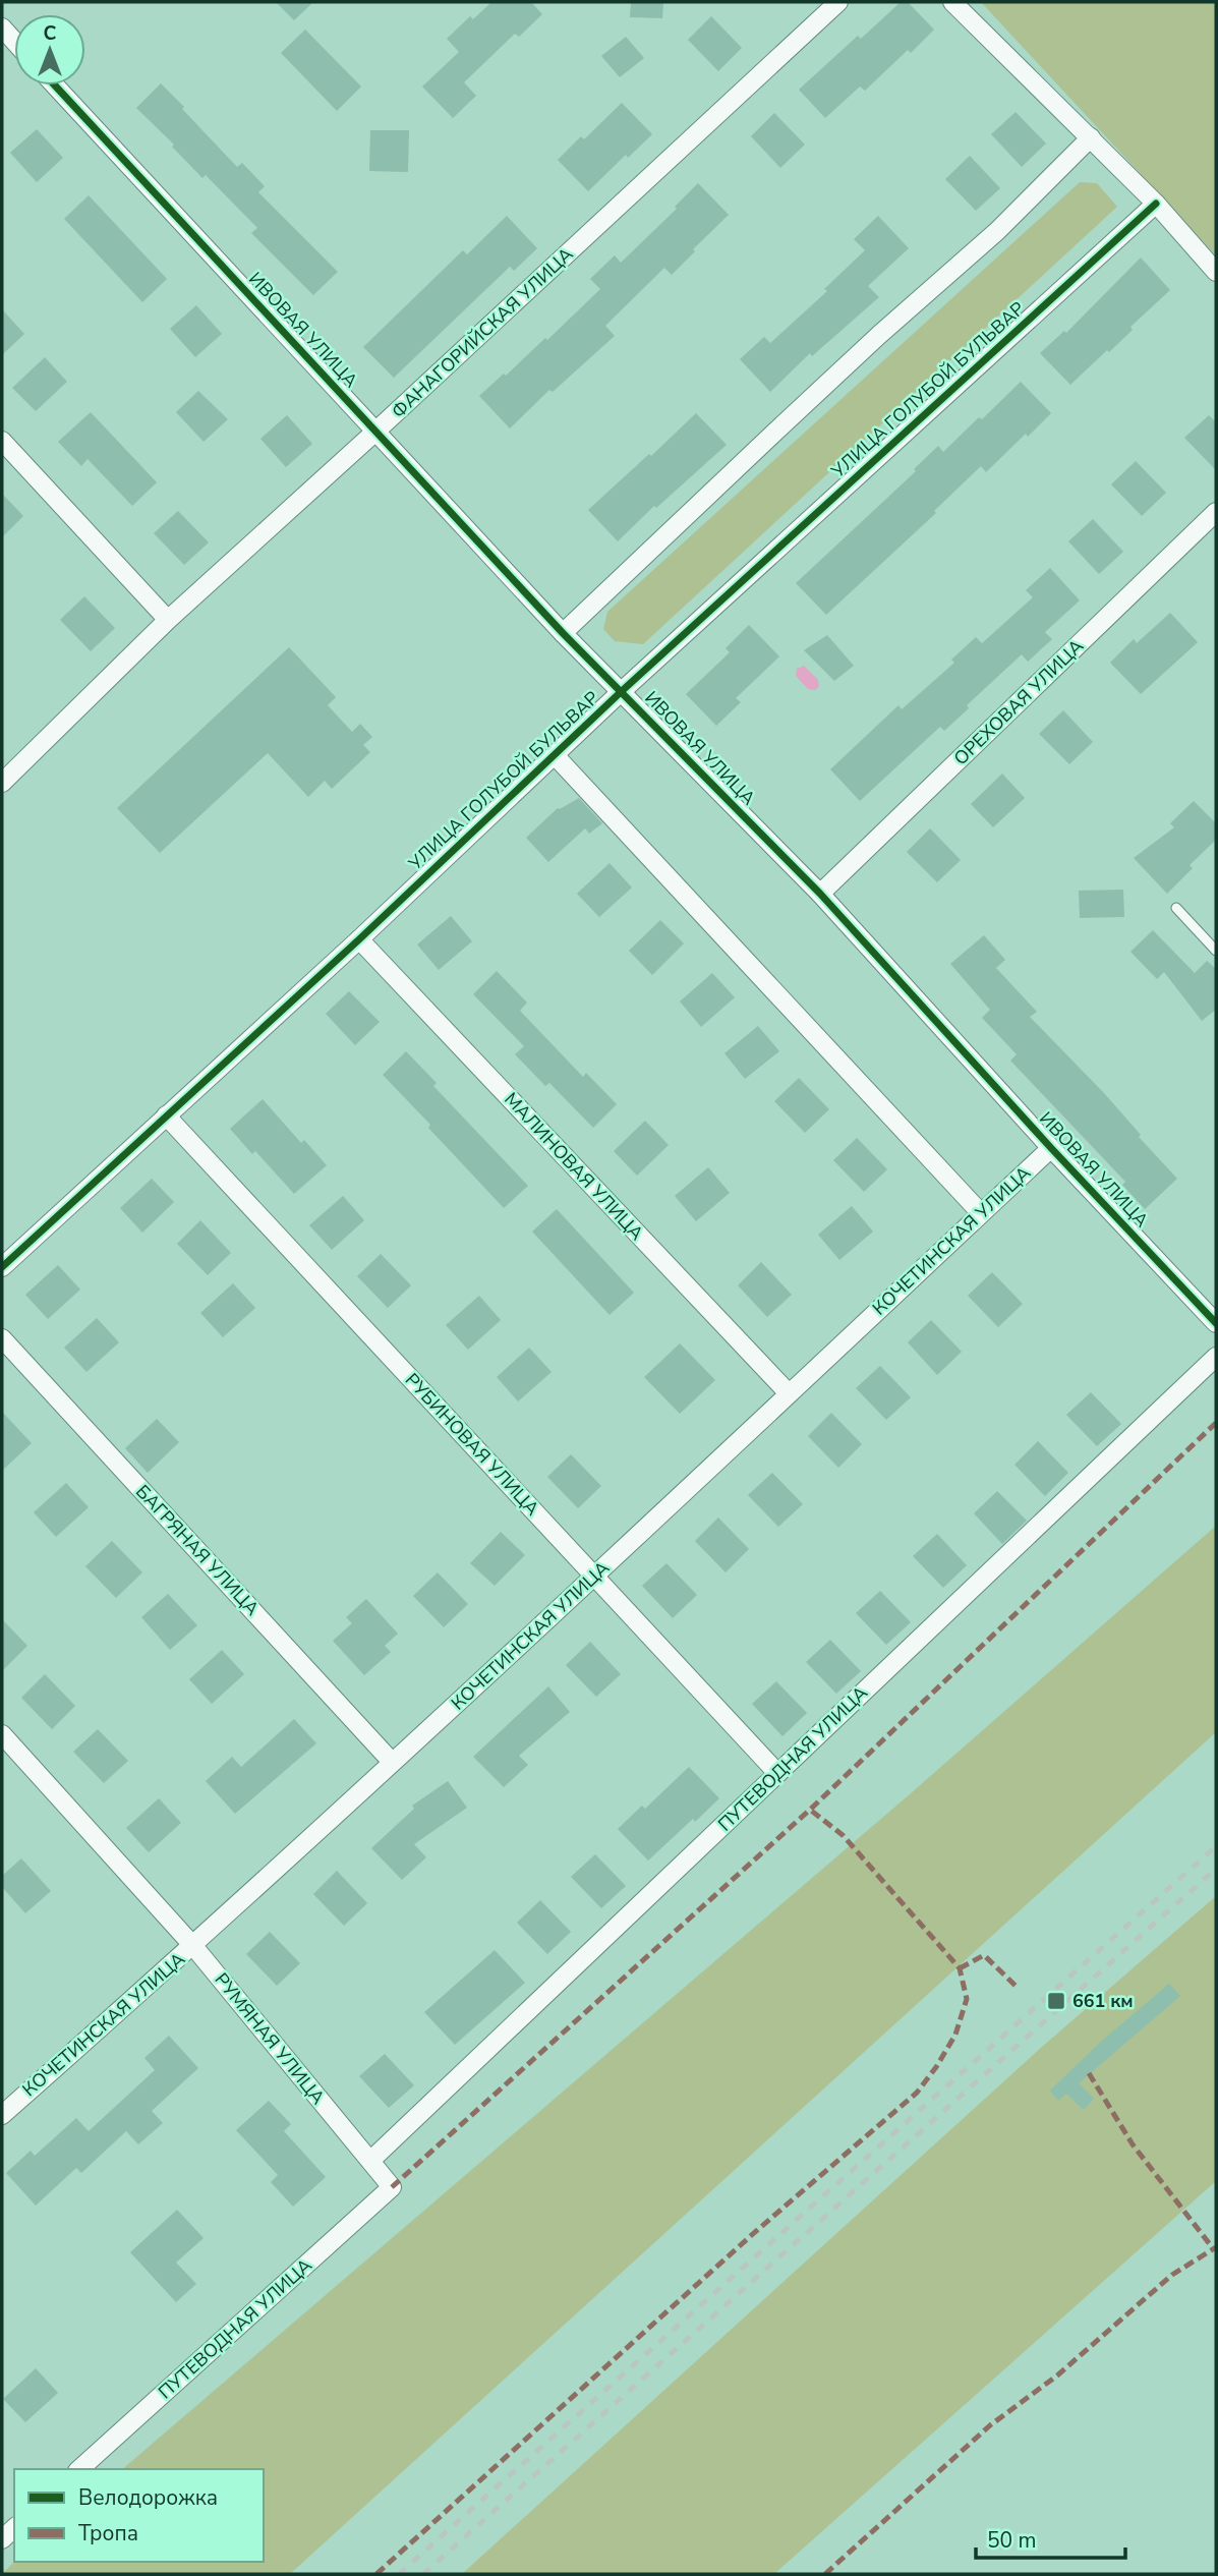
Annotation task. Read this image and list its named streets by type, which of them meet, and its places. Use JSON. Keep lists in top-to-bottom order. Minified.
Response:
{"streets":{"street":["ИВОВАЯ УЛИЦА","ФАНАГОРИЙСКАЯ УЛИЦА","УЛИЦА ГОЛУБОЙ БУЛЬВАР","ОРЕХОВАЯ УЛИЦА","МАЛИНОВАЯ УЛИЦА","КОЧЕТИНСКАЯ УЛИЦА","РУБИНОВАЯ УЛИЦА","БАГРЯНАЯ УЛИЦА","ПУТЕВОДНАЯ УЛИЦА","РУМЯНАЯ УЛИЦА"]},"crossings":[["ИВОВАЯ УЛИЦА","ФАНАГОРИЙСКАЯ УЛИЦА"],["ИВОВАЯ УЛИЦА","УЛИЦА ГОЛУБОЙ БУЛЬВАР"],["ИВОВАЯ УЛИЦА","ОРЕХОВАЯ УЛИЦА"],["ИВОВАЯ УЛИЦА","КОЧЕТИНСКАЯ УЛИЦА"],["УЛИЦА ГОЛУБОЙ БУЛЬВАР","МАЛИНОВАЯ УЛИЦА"],["УЛИЦА ГОЛУБОЙ БУЛЬВАР","РУБИНОВАЯ УЛИЦА"],["МАЛИНОВАЯ УЛИЦА","КОЧЕТИНСКАЯ УЛИЦА"],["КОЧЕТИНСКАЯ УЛИЦА","РУБИНОВАЯ УЛИЦА"],["КОЧЕТИНСКАЯ УЛИЦА","БАГРЯНАЯ УЛИЦА"],["КОЧЕТИНСКАЯ УЛИЦА","РУМЯНАЯ УЛИЦА"],["РУБИНОВАЯ УЛИЦА","ПУТЕВОДНАЯ УЛИЦА"],["ПУТЕВОДНАЯ УЛИЦА","РУМЯНАЯ УЛИЦА"]],"places":{"transit":["661 км"]},"legend":["Велодорожка","Тропа"],"scale_bar":"50 m","north":"top"}
